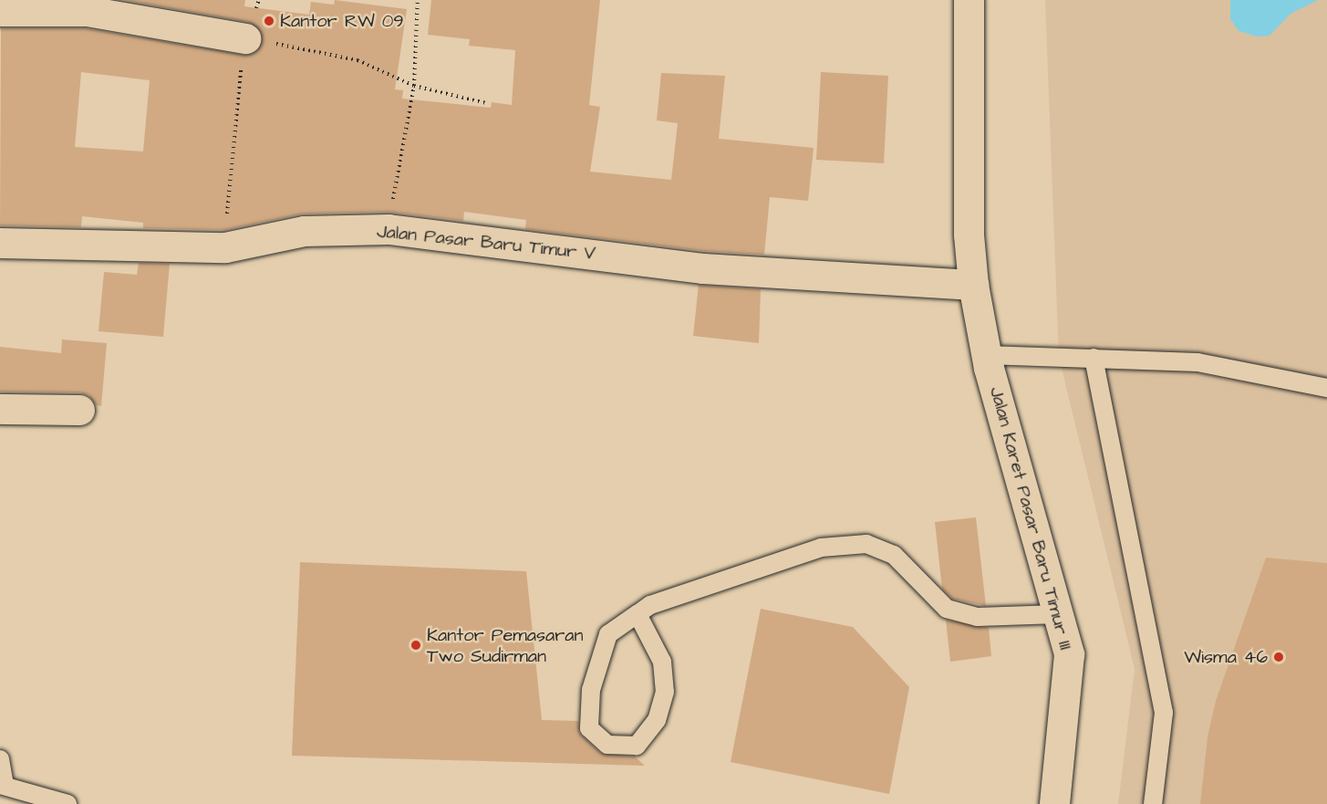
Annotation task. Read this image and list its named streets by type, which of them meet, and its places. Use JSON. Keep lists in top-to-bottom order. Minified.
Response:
{"streets":{"street":["Jalan Pasar Baru Timur V","Jalan Karet Pasar Baru Timur III"]},"crossings":[["Jalan Pasar Baru Timur V","Jalan Karet Pasar Baru Timur III"]],"places":["Kantor RW 09","Kantor Pemasaran Two Sudirman","Wisma 46"]}
